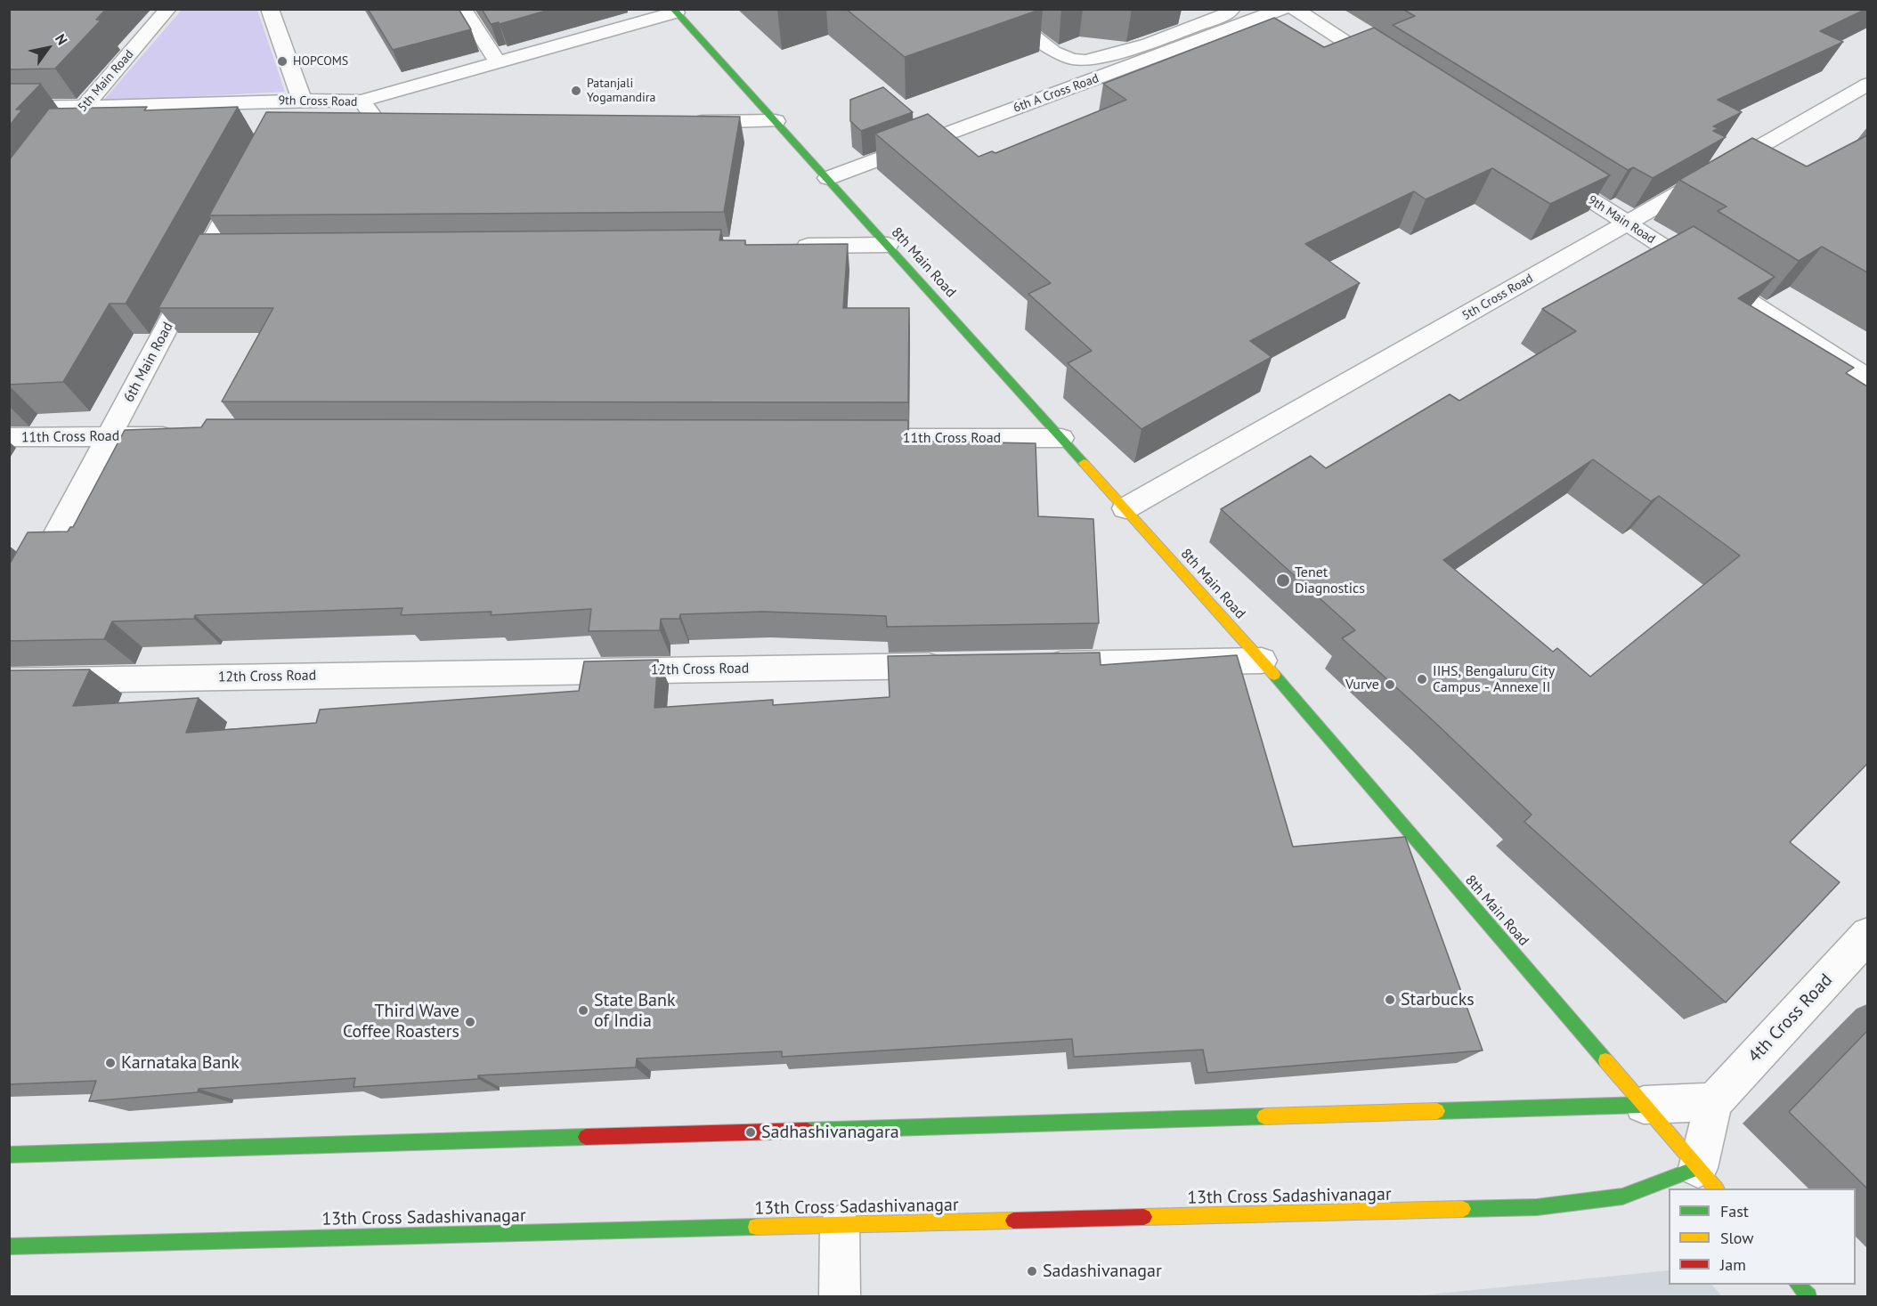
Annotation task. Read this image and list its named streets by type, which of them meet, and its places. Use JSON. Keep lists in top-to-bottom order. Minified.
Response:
{"streets":{"street":["5th Main Road","6th A Cross Road","9th Cross Road","9th Main Road","8th Main Road","5th Cross Road","6th Main Road","11th Cross Road","12th Cross Road","4th Cross Road","13th Cross Sadashivanagar"]},"crossings":[["5th Main Road","9th Cross Road"],["6th A Cross Road","8th Main Road"],["9th Main Road","5th Cross Road"],["8th Main Road","5th Cross Road"],["8th Main Road","11th Cross Road"],["8th Main Road","13th Cross Sadashivanagar"],["6th Main Road","11th Cross Road"]],"places":["HOPCOMS","Patanjali Yogamandira","Tenet Diagnostics","IIHS, Bengaluru City Campus - Annexe II","Vurve","Starbucks","State Bank of India","Third Wave Coffee Roasters","Karnataka Bank","Sadhashivanagara","Sadashivanagar"],"legend":["Fast","Slow","Jam"],"north":"top right"}
